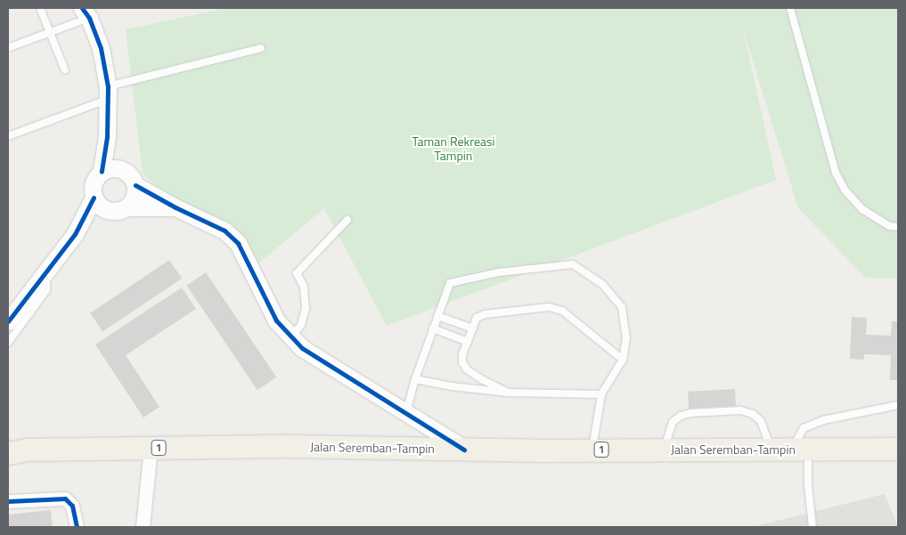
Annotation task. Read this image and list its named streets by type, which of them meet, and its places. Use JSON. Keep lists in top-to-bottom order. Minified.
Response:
{"streets":{"highway":["1","Jalan Seremban-Tampin"]},"parks":["Taman Rekreasi Tampin"]}
